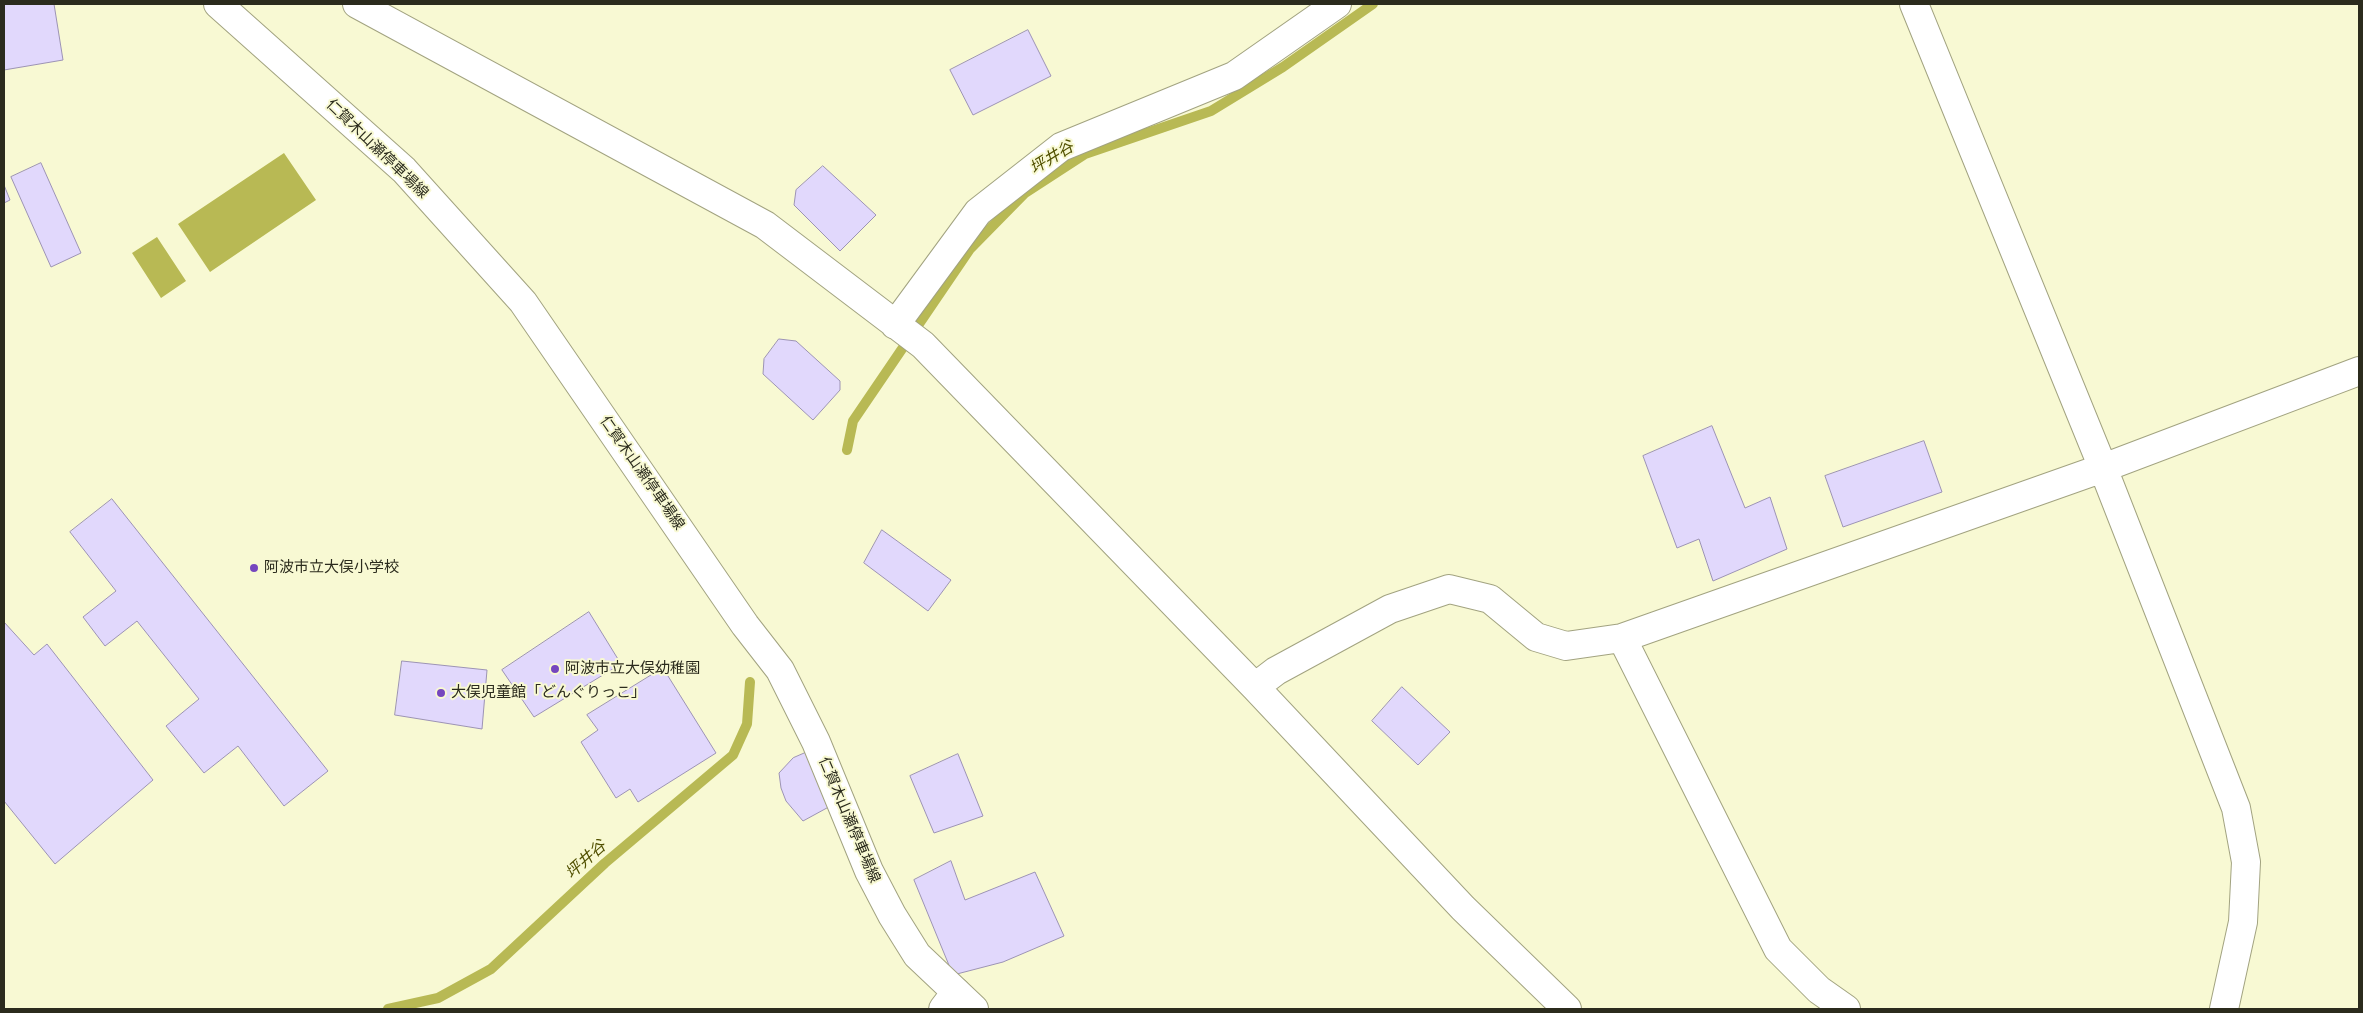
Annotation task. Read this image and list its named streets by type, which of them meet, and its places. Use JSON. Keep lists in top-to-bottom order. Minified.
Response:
{"streets":{"street":["仁賀木山瀬停車場線"]},"water":["坪井谷"],"places":["阿波市立大俣小学校","阿波市立大俣幼稚園","大俣児童館「どんぐりっこ」"]}
